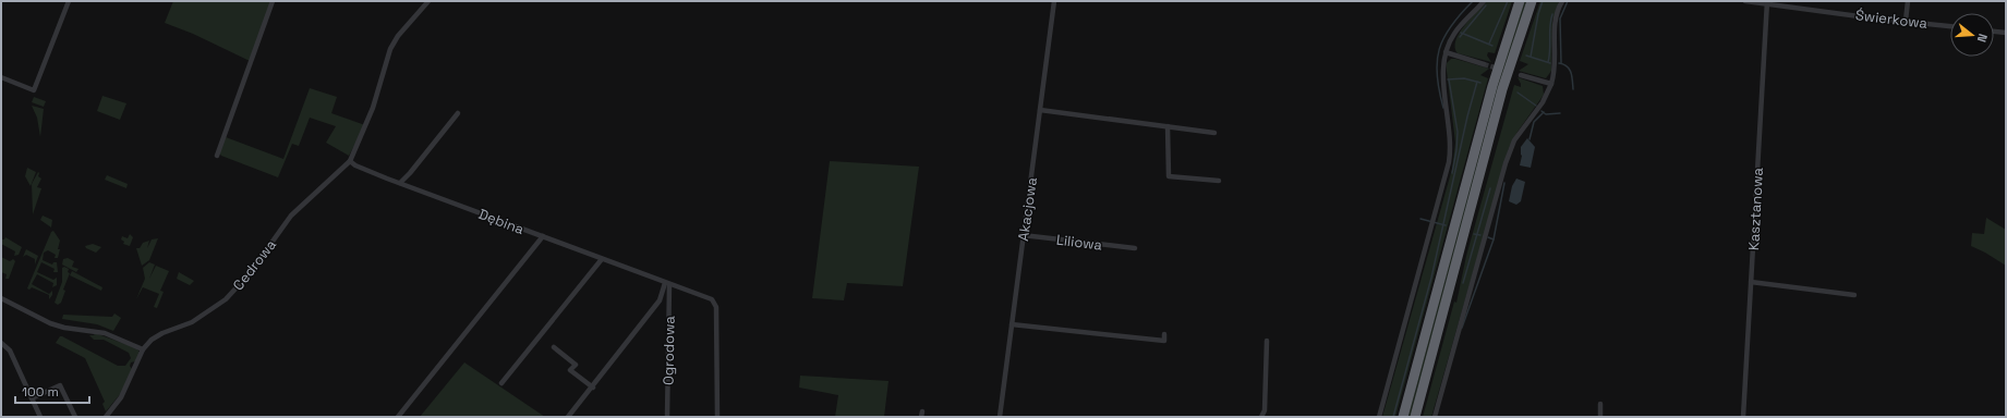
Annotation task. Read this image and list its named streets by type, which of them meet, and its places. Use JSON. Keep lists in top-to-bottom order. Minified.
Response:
{"streets":{"street":["Świerkowa","Akacjowa","Kasztanowa","Dębina","Liliowa","Cedrowa","Ogrodowa"]},"crossings":[["Świerkowa","Kasztanowa"],["Akacjowa","Liliowa"],["Dębina","Cedrowa"],["Dębina","Ogrodowa"]],"scale_bar":"100 m","north":"right"}
